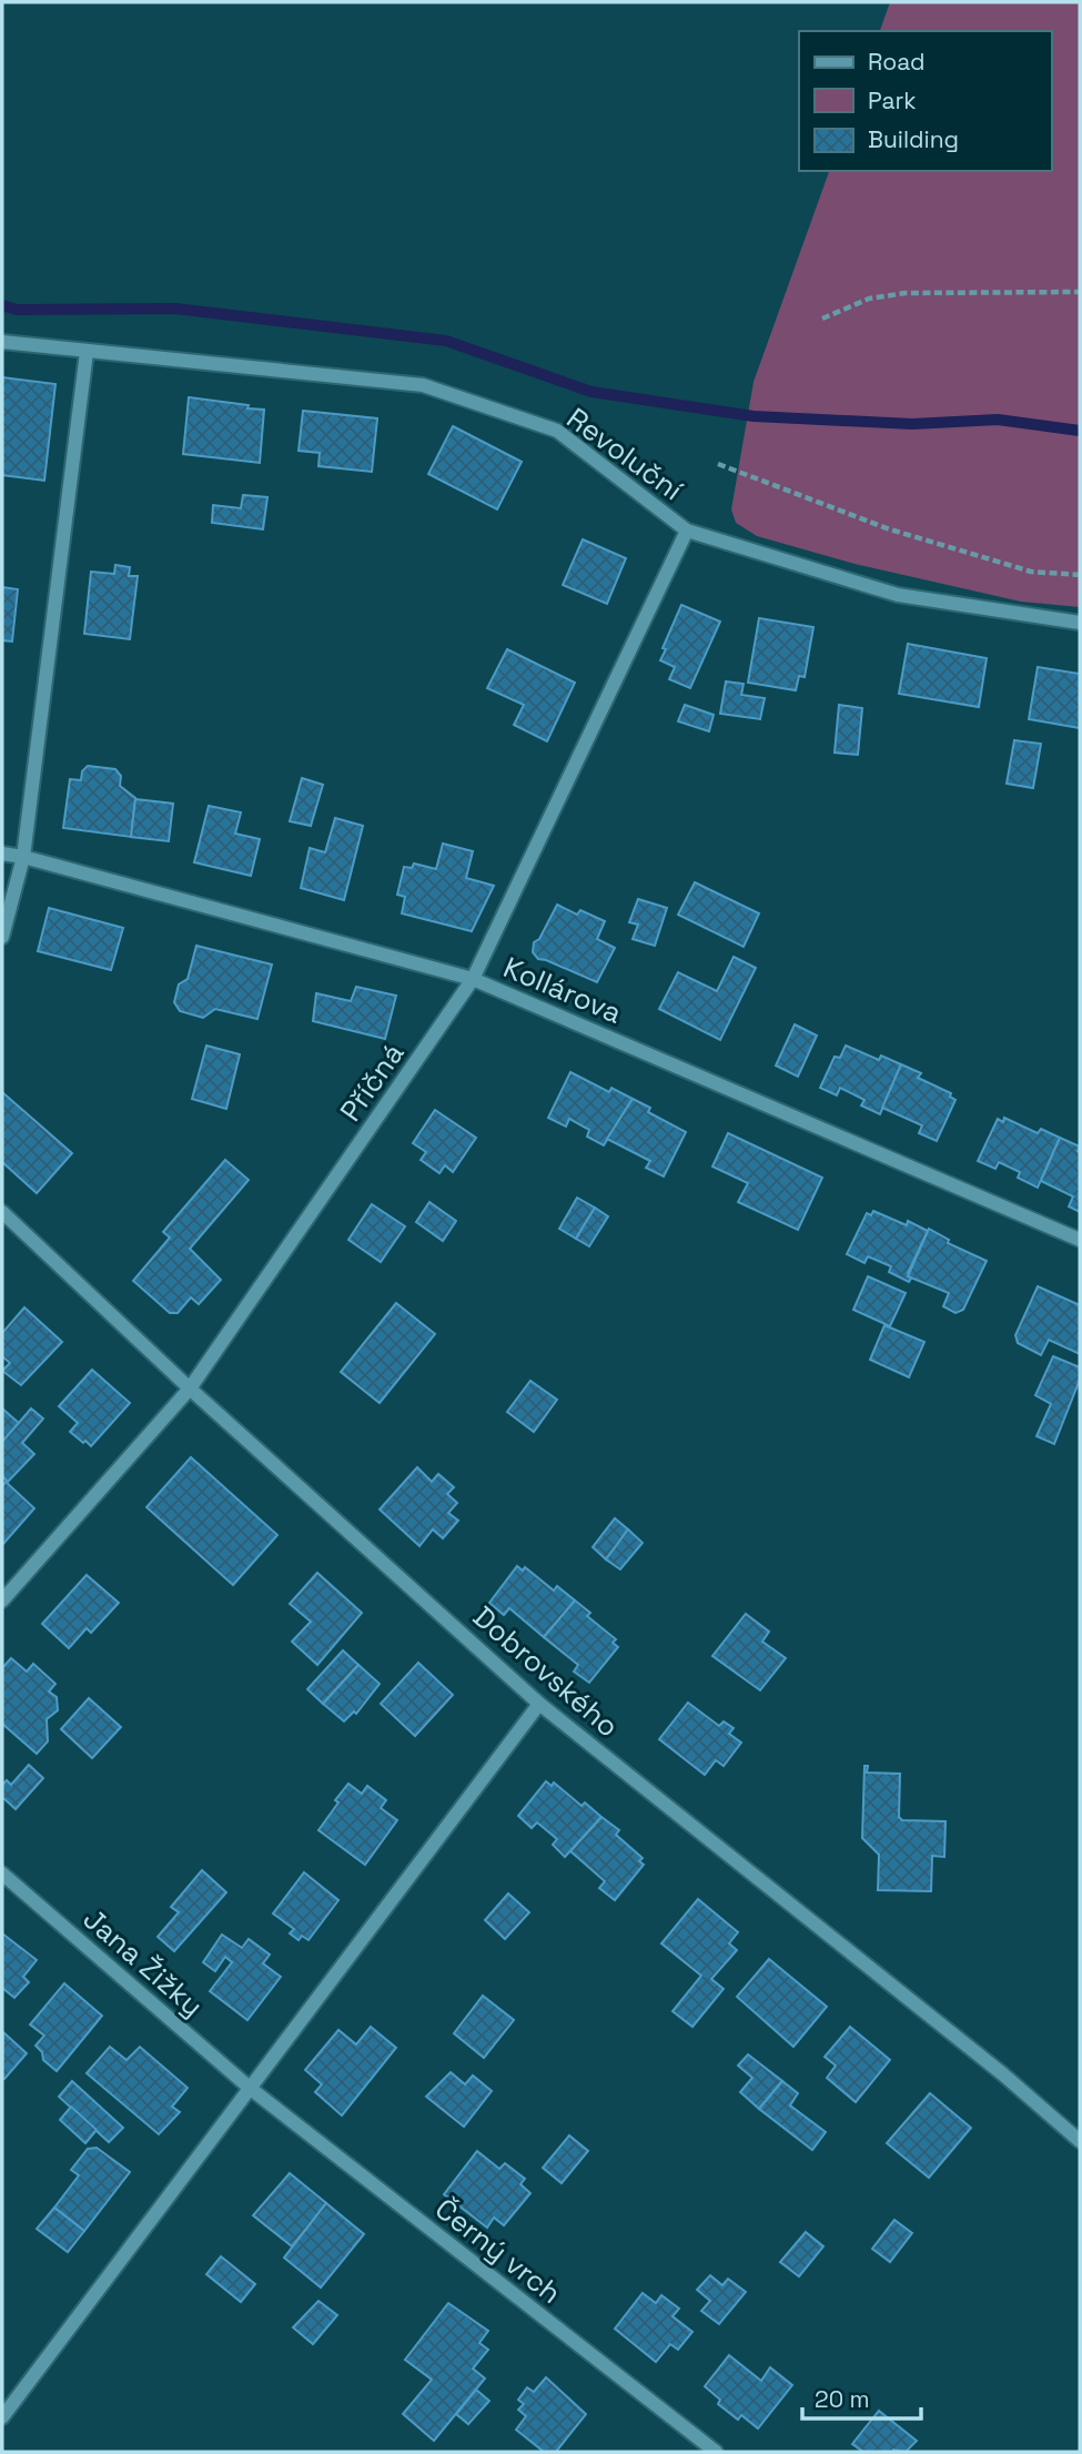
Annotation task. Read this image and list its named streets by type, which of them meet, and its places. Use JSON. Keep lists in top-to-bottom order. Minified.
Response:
{"streets":{"street":["Revoluční","Kollárova","Příčná","Dobrovského","Jana Žižky","Černý vrch"]},"crossings":[["Revoluční","Příčná"],["Kollárova","Příčná"],["Příčná","Dobrovského"],["Jana Žižky","Černý vrch"]],"legend":["Road","Park","Building"],"scale_bar":"20 m"}
